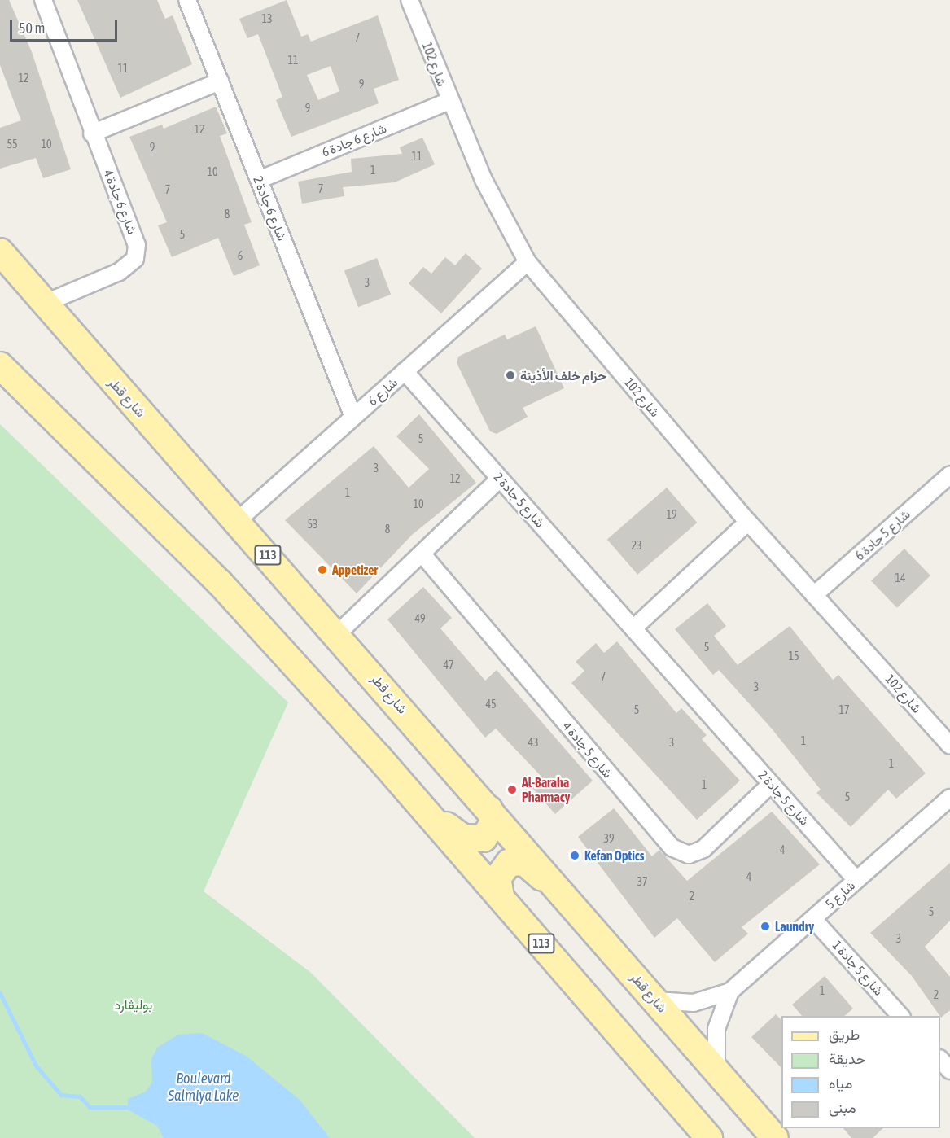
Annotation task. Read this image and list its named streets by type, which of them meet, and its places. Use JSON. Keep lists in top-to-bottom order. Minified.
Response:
{"streets":{"main road":["شارع قطر","113"],"street":["شارع 102","شارع 6 جادة 6","شارع 6 جادة 4","شارع 6 جادة 2","شارع 6","شارع 5 جادة 2","شارع 5 جادة 6","شارع 5 جادة 4","شارع 5","شارع 5 جادة 1"]},"crossings":[["شارع 102","شارع 6 جادة 6"],["شارع 102","شارع 6"],["شارع 102","شارع 5 جادة 6"],["شارع 6 جادة 6","شارع 6 جادة 2"],["شارع 6 جادة 4","شارع قطر"],["شارع 6 جادة 2","شارع 6"],["شارع 6","شارع قطر"],["شارع 6","شارع 5 جادة 2"],["شارع قطر","شارع 5"],["شارع 5 جادة 2","شارع 5 جادة 4"],["شارع 5 جادة 2","شارع 5"],["شارع 5","شارع 5 جادة 1"]],"water":["Boulevard Salmiya Lake"],"parks":["بوليڤارد"],"places":["حزام خلف الأذينة","Appetizer","Al-Baraha Pharmacy","Kefan Optics","Laundry"],"house_numbers":["13","7","11","11","12","9","9","12","55","10","9","11","1","10","7","7","8","5","6","3","5","3","12","1","10","19","53","8","23","14","49","5","15","47","7","3","45","5","17","1","43","3","1","1","5","39","4","4","37","2","5","3","1","2"],"legend":["طريق","حديقة","مياه","مبنى"],"scale_bar":"50 m"}
